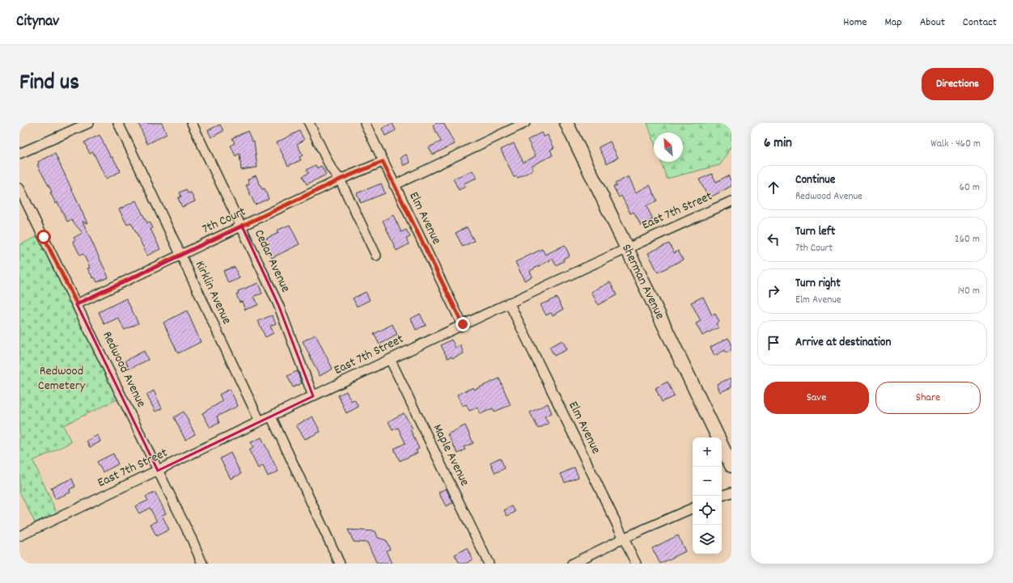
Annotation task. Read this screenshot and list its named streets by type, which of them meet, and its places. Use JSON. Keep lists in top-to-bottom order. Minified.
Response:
{"streets":{"street":["East 7th Street","Elm Avenue","7th Court","Cedar Avenue","Sherman Avenue","Kirklin Avenue","Redwood Avenue","Maple Avenue"]},"crossings":[["East 7th Street","Elm Avenue"],["East 7th Street","Cedar Avenue"],["East 7th Street","Sherman Avenue"],["East 7th Street","Kirklin Avenue"],["East 7th Street","Redwood Avenue"],["East 7th Street","Maple Avenue"],["Elm Avenue","7th Court"],["7th Court","Cedar Avenue"],["7th Court","Kirklin Avenue"],["7th Court","Redwood Avenue"]],"parks":["Redwood Cemetery"],"north":"top left","page":{"header":"Citynav","nav":["Home","Map","About","Contact"],"title":"Find us","buttons":["Directions",["Save","Share"]],"heading":["6 min","Walk · 460 m"],"list":[["Continue","Redwood Avenue","60 m"],["Turn left","7th Court","260 m"],["Turn right","Elm Avenue","140 m"],"Arrive at destination"],"map_buttons":["+","−"]}}
